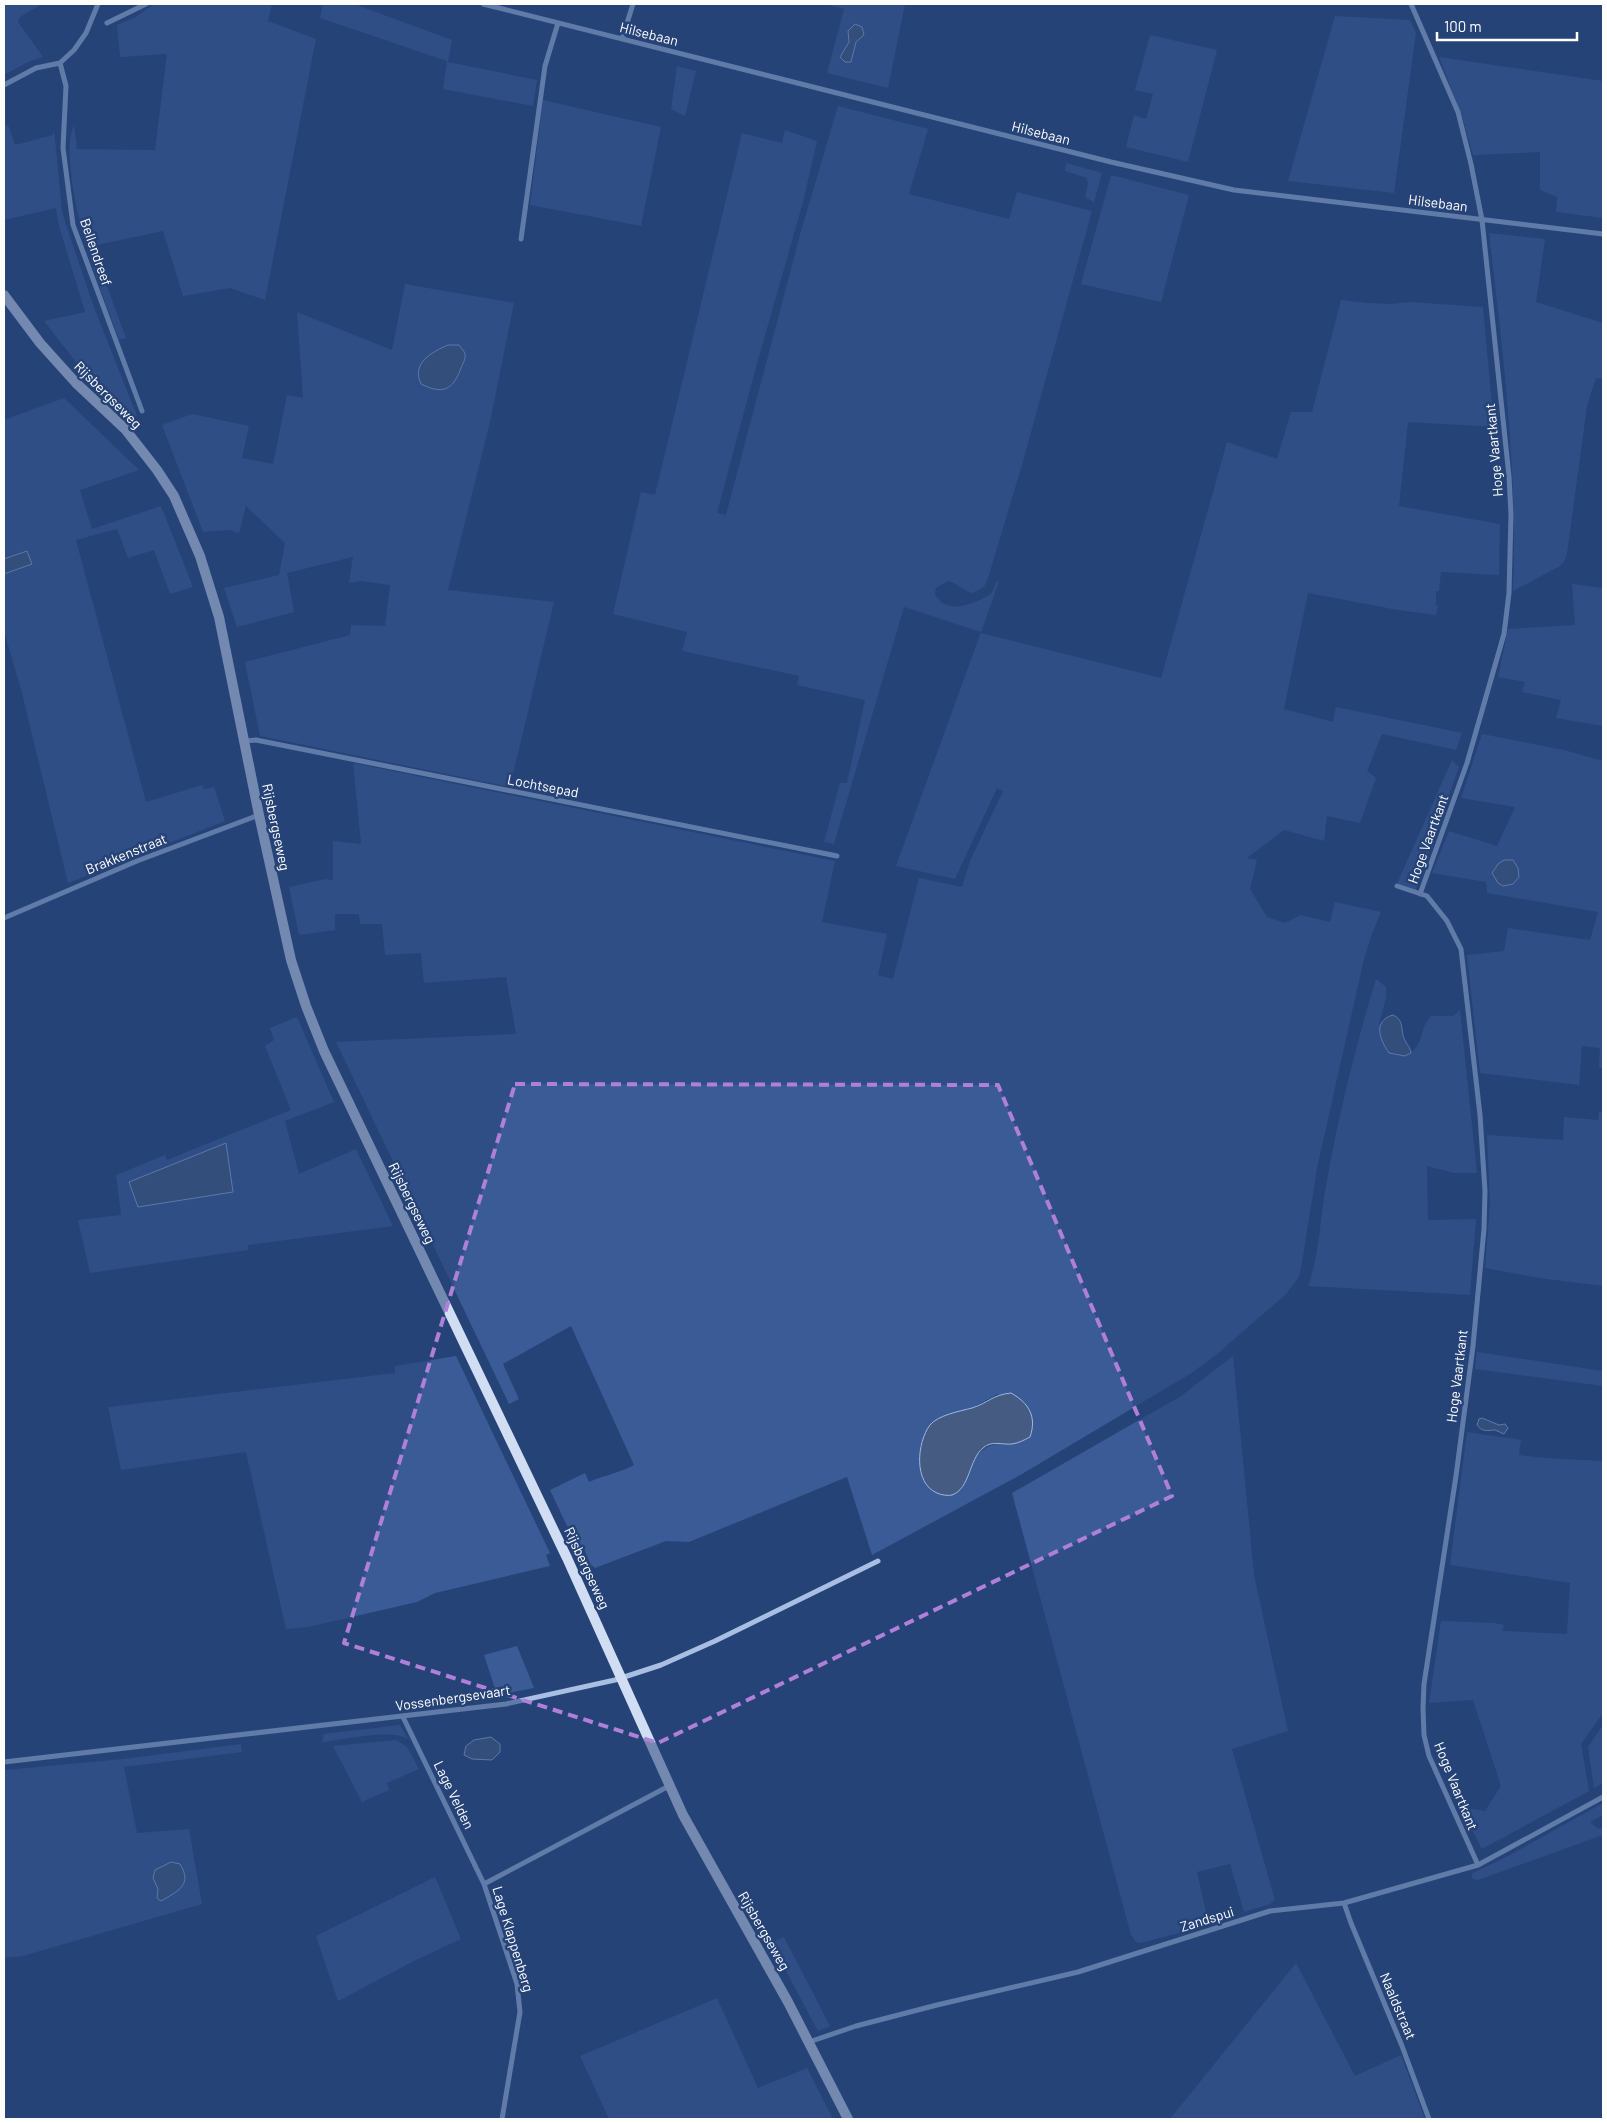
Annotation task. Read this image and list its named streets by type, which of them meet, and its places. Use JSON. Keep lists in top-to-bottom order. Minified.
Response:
{"streets":{"main road":["Rijsbergseweg"],"street":["Hilsebaan","Bellendreef","Hoge Vaartkant","Lochtsepad","Brakkenstraat","Vossenbergsevaart","Lage Velden","Zandspui","Lage Klappenberg","Naaldstraat"]},"crossings":[["Hilsebaan","Hoge Vaartkant"],["Rijsbergseweg","Lochtsepad"],["Rijsbergseweg","Brakkenstraat"],["Rijsbergseweg","Vossenbergsevaart"],["Rijsbergseweg","Zandspui"],["Rijsbergseweg","Lage Klappenberg"],["Hoge Vaartkant","Zandspui"],["Vossenbergsevaart","Lage Velden"],["Lage Velden","Lage Klappenberg"],["Zandspui","Naaldstraat"]],"scale_bar":"100 m"}
